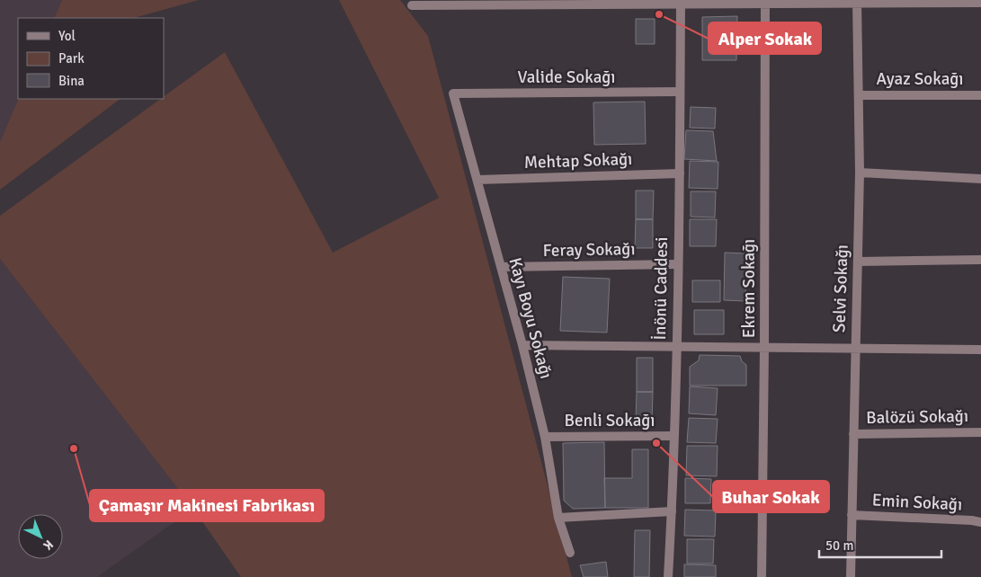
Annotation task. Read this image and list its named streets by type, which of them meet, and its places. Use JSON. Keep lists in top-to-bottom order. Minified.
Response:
{"streets":{"street":["Valide Sokağı","Ayaz Sokağı","Mehtap Sokağı","Feray Sokağı","İnönü Caddesi","Ekrem Sokağı","Selvi Sokağı","Kayı Boyu Sokağı","Balözü Sokağı","Benli Sokağı","Emin Sokağı"]},"crossings":[["Valide Sokağı","İnönü Caddesi"],["Valide Sokağı","Kayı Boyu Sokağı"],["Ayaz Sokağı","Selvi Sokağı"],["Mehtap Sokağı","İnönü Caddesi"],["Mehtap Sokağı","Kayı Boyu Sokağı"],["Feray Sokağı","İnönü Caddesi"],["Feray Sokağı","Kayı Boyu Sokağı"],["İnönü Caddesi","Benli Sokağı"],["Selvi Sokağı","Balözü Sokağı"],["Selvi Sokağı","Emin Sokağı"],["Kayı Boyu Sokağı","Benli Sokağı"]],"places":["Alper Sokak","Buhar Sokak","Çamaşır Makinesi Fabrikası"],"legend":["Yol","Park","Bina"],"scale_bar":"50 m","north":"bottom right"}
